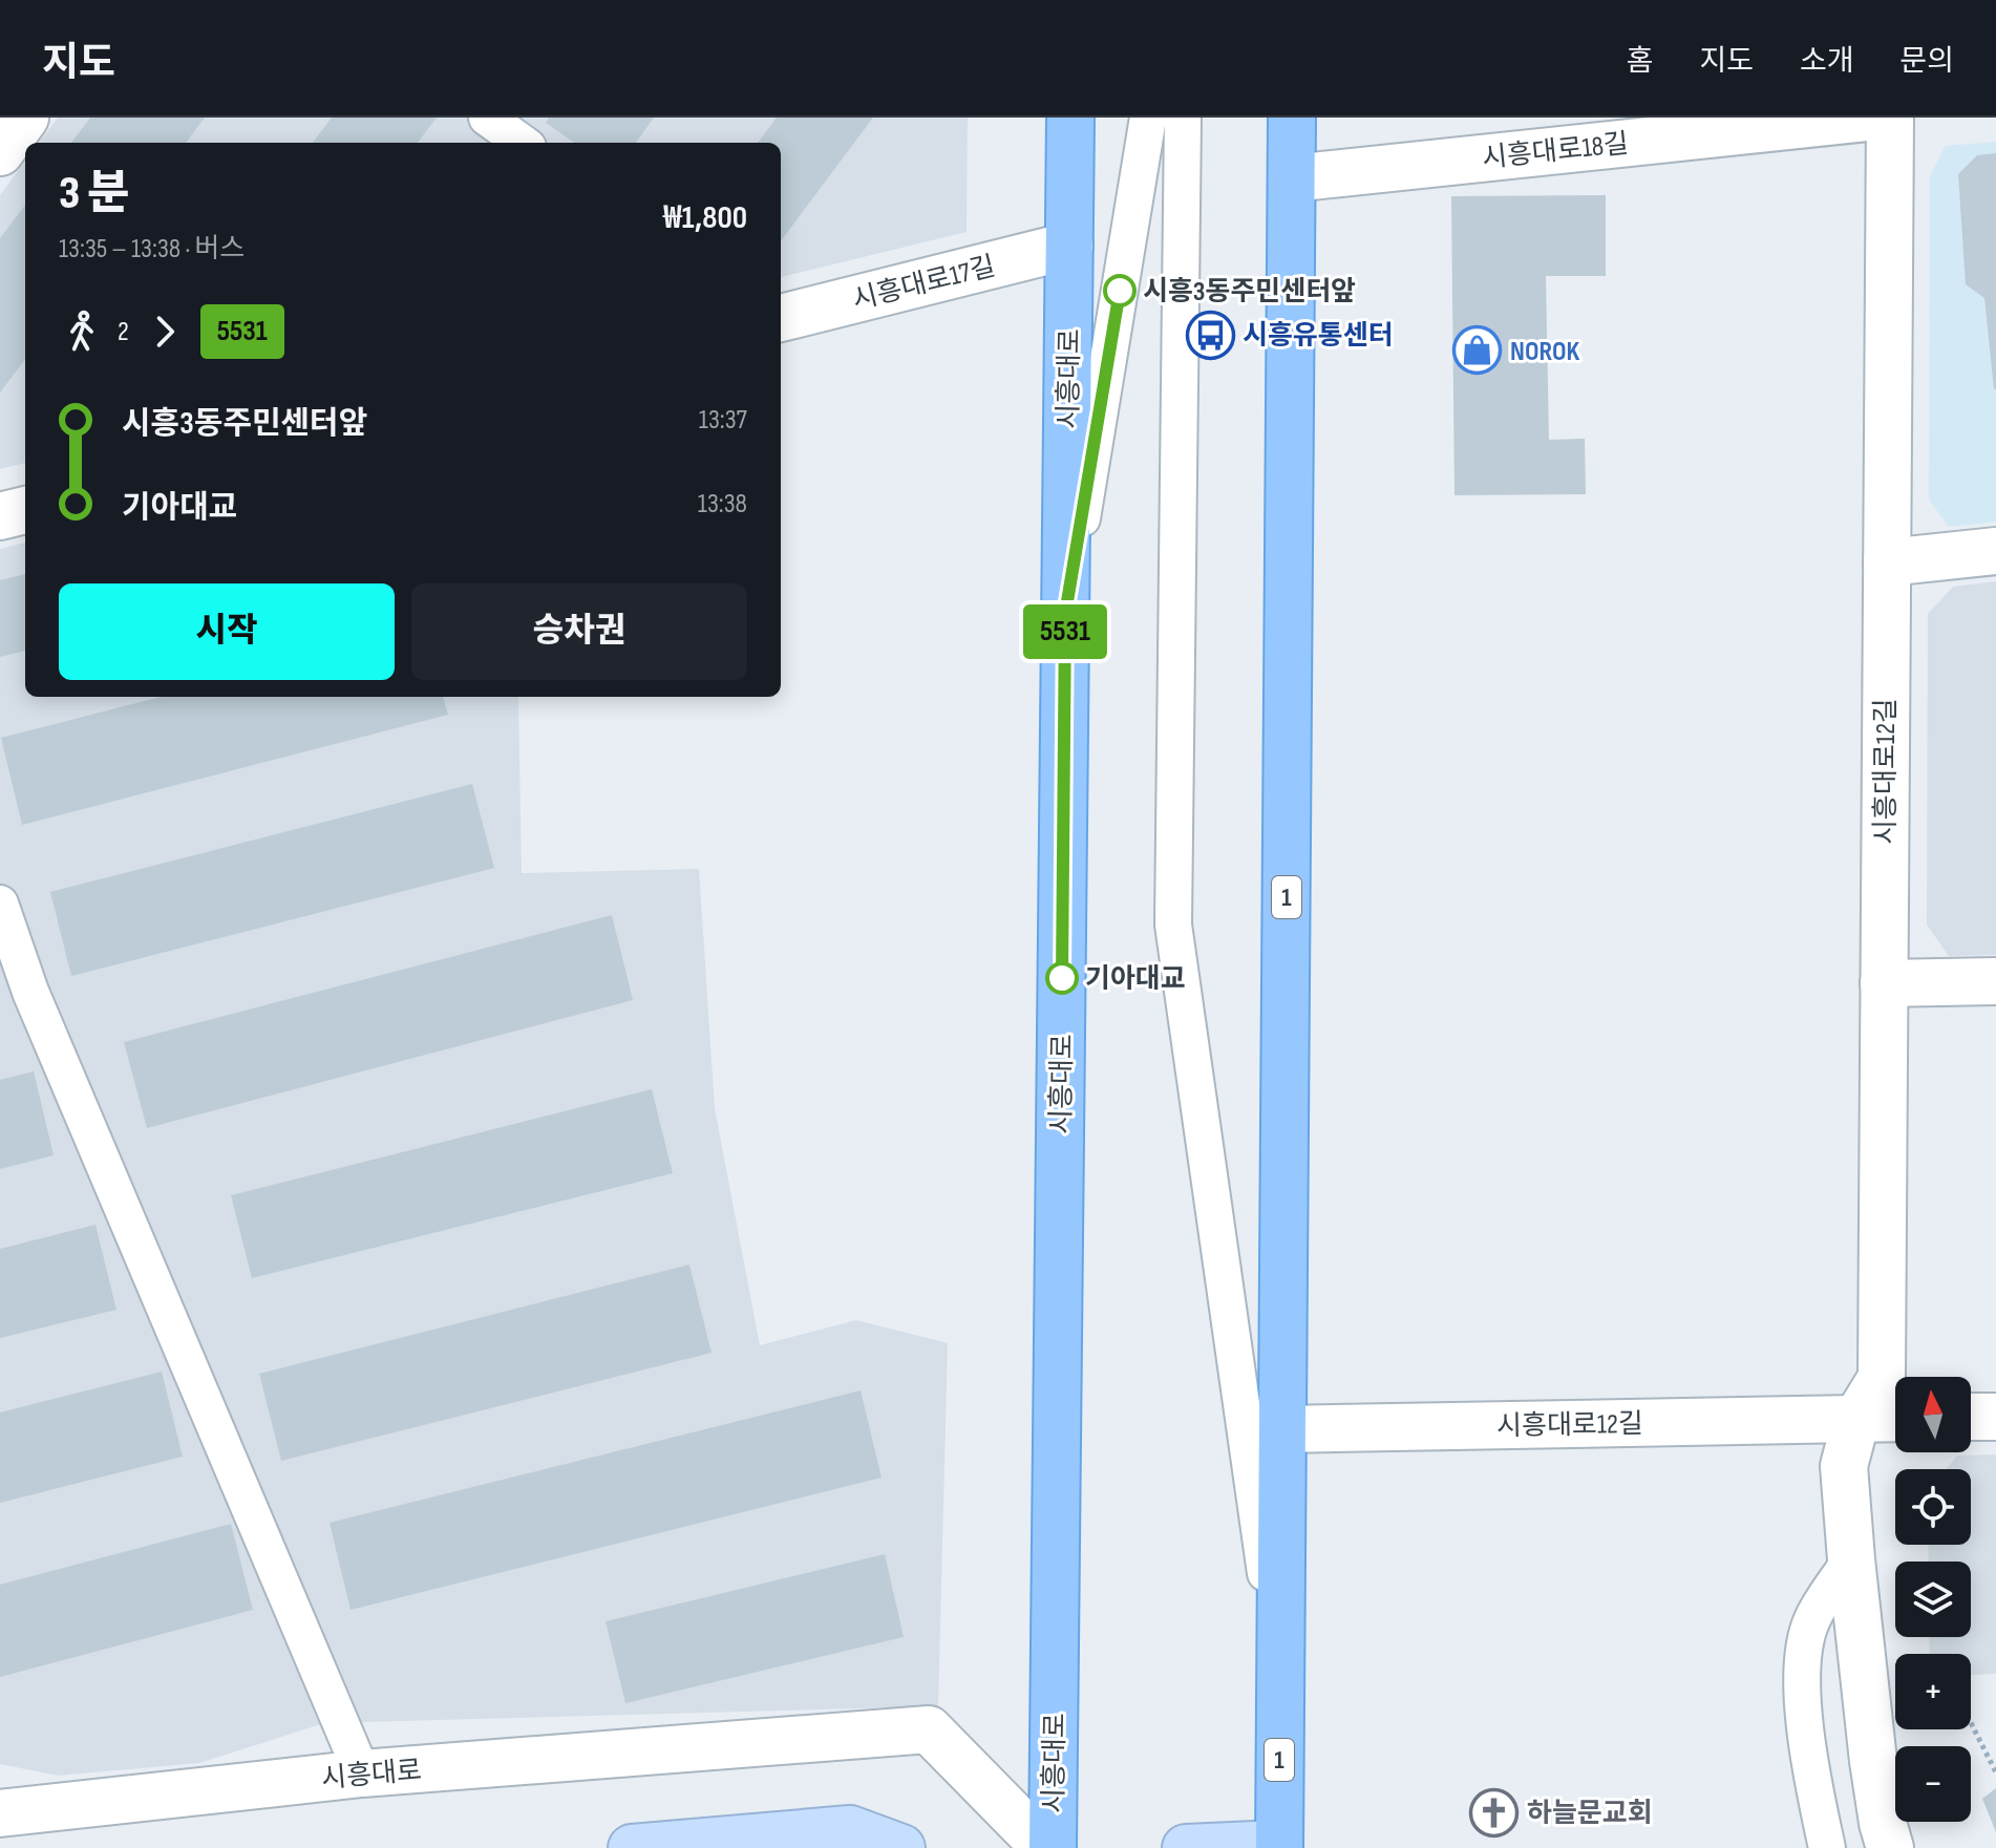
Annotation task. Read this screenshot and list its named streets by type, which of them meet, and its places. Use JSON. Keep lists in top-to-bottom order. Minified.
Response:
{"streets":{"main road":["시흥대로","1"],"street":["시흥대로18길","시흥대로17길","시흥대로12길"]},"crossings":[["시흥대로18길","1"],["시흥대로17길","시흥대로"],["시흥대로12길","1"]],"places":{"other":["시흥3동주민센터앞","기아대교"],"bus stop":["시흥유통센터"],"shop":["NOROK"],"church":["하늘문교회"]},"lines":["bus line 5531"],"north":"top","page":{"header":"지도","nav":["홈","지도","소개","문의"],"on_map":"5531","heading":["3 분","13:35 – 13:38 · 버스","₩1,800"],"legs":["2","5531"],"list":[{"name":"시흥3동주민센터앞","value":"13:37"},{"name":"기아대교","value":"13:38"}],"buttons":["시작","승차권"],"map_buttons":["+","−"]}}
